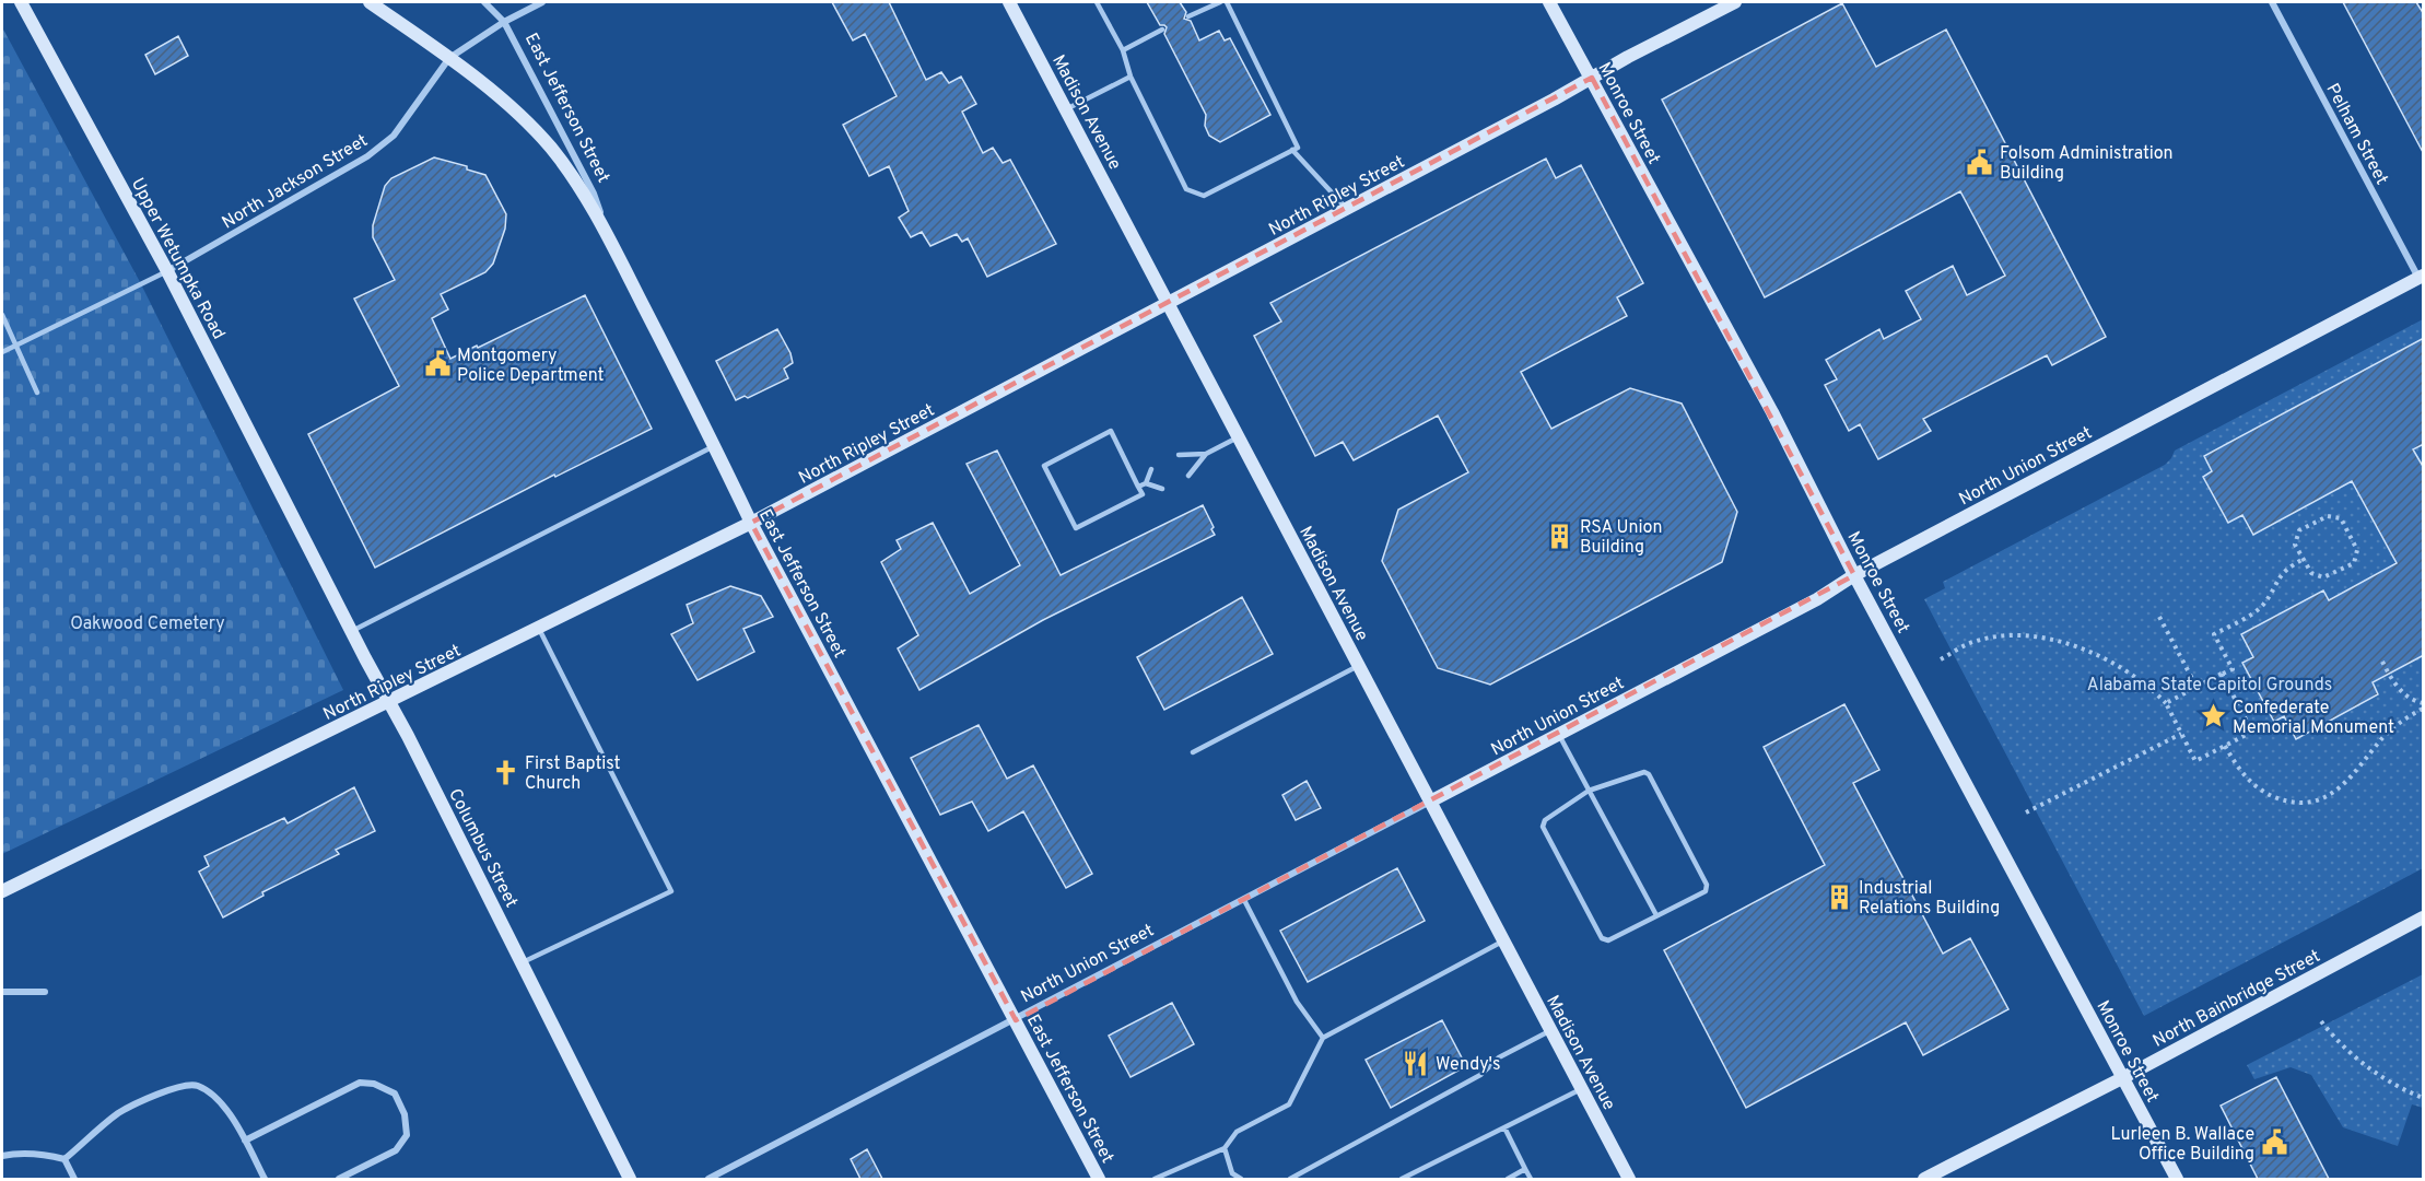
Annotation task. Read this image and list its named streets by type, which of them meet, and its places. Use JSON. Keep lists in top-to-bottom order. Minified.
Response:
{"streets":{"main road":["East Jefferson Street","Madison Avenue","Monroe Street","North Ripley Street","Upper Wetumpka Road","North Union Street","Columbus Street","North Bainbridge Street"],"street":["Pelham Street","North Jackson Street"]},"crossings":[["East Jefferson Street","North Jackson Street"],["East Jefferson Street","North Ripley Street"],["East Jefferson Street","North Union Street"],["Madison Avenue","North Ripley Street"],["Madison Avenue","North Union Street"],["Monroe Street","North Ripley Street"],["Monroe Street","North Union Street"],["Monroe Street","North Bainbridge Street"],["Pelham Street","North Union Street"],["North Jackson Street","Upper Wetumpka Road"],["North Ripley Street","Columbus Street"],["Upper Wetumpka Road","Columbus Street"]],"parks":["Oakwood Cemetery","Alabama State Capitol Grounds"],"places":{"public building":["Folsom Administration Building","Montgomery Police Department","Lurleen B. Wallace Office Building"],"building":["RSA Union Building","Industrial Relations Building"],"place":["Confederate Memorial Monument"],"church":["First Baptist Church"],"restaurant":["Wendy's"]}}
